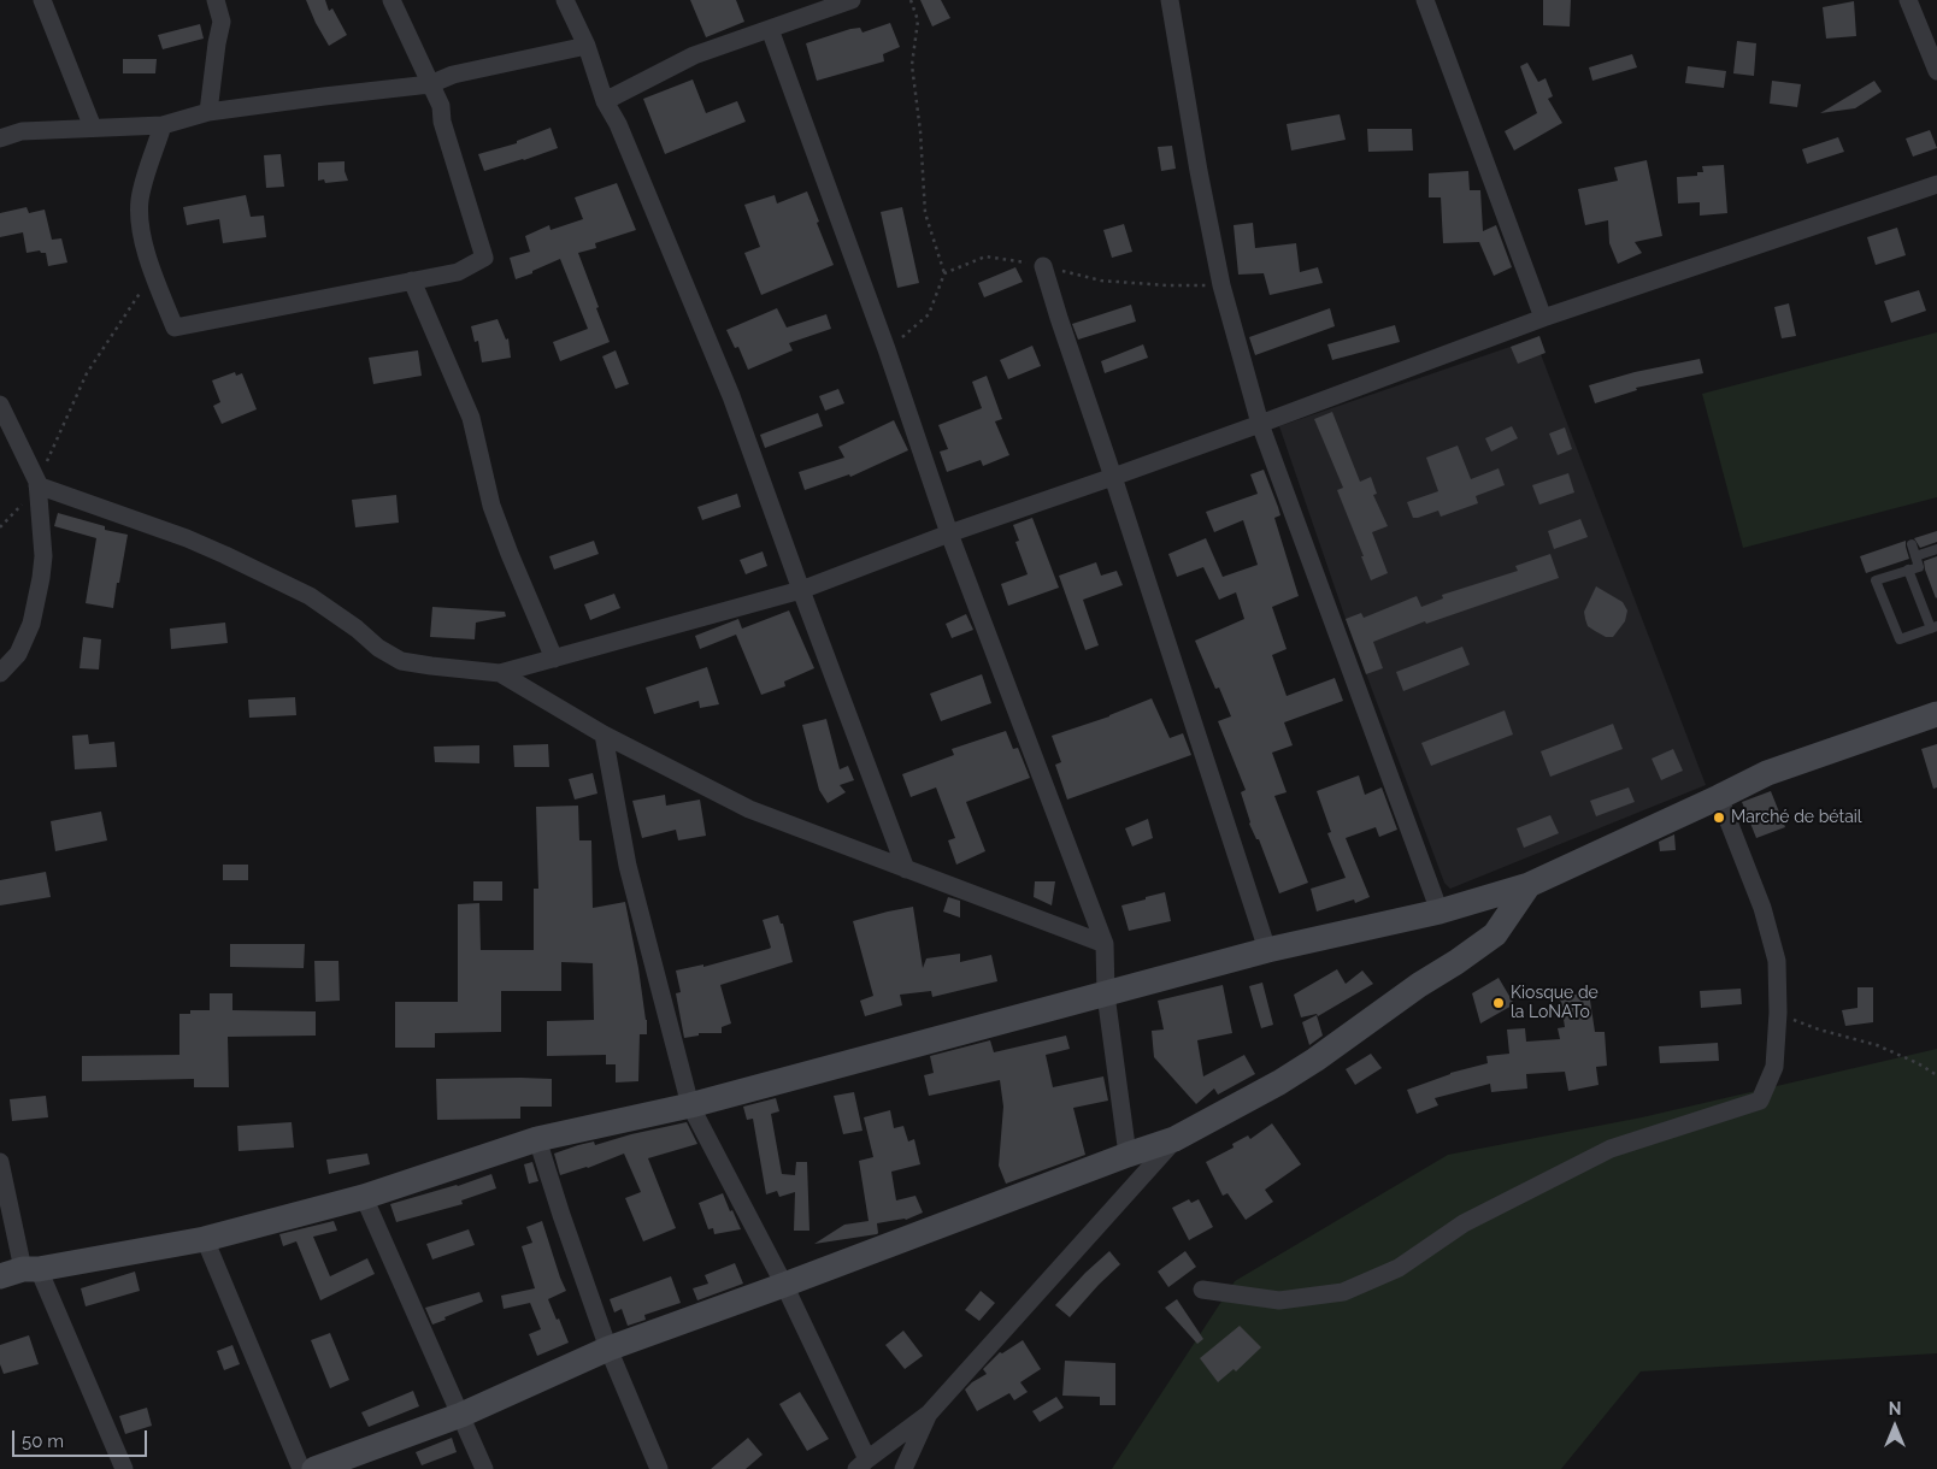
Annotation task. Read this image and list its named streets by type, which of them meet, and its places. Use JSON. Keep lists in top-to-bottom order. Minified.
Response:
{"places":["Marché de bétail","Kiosque de la LoNATo"],"scale_bar":"50 m","north":"top"}
